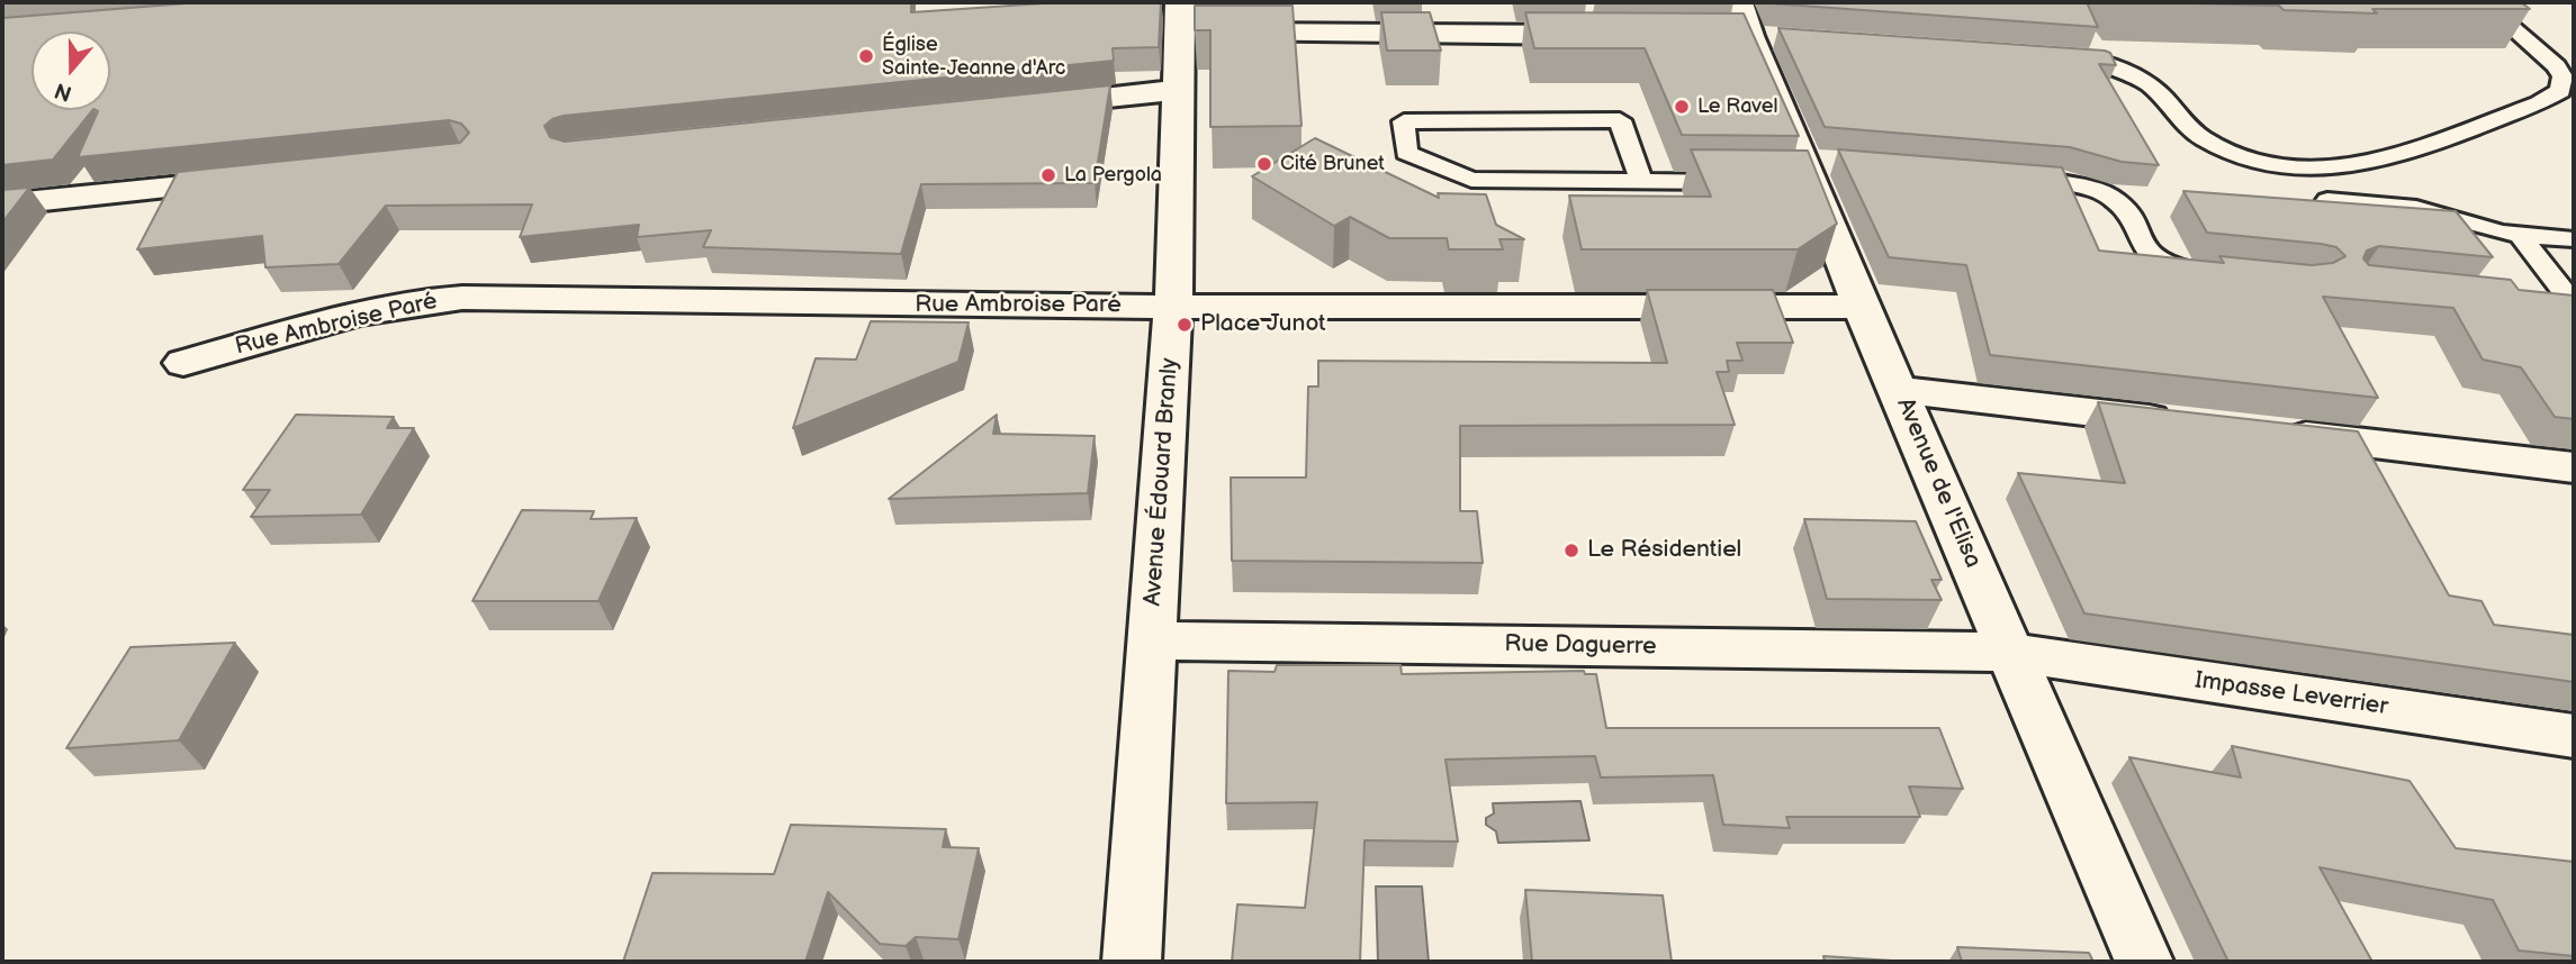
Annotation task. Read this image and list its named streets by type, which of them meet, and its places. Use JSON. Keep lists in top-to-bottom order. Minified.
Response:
{"streets":{"street":["Rue Ambroise Paré","Avenue Édouard Branly","Avenue de l'Elisa","Rue Daguerre","Impasse Leverrier"]},"crossings":[["Rue Ambroise Paré","Avenue Édouard Branly"],["Rue Ambroise Paré","Avenue de l'Elisa"],["Avenue Édouard Branly","Rue Daguerre"],["Avenue de l'Elisa","Rue Daguerre"],["Avenue de l'Elisa","Impasse Leverrier"],["Rue Daguerre","Impasse Leverrier"]],"places":["Église Sainte-Jeanne d'Arc","Le Ravel","Cité Brunet","La Pergola","Place Junot","Le Résidentiel"],"north":"bottom"}
